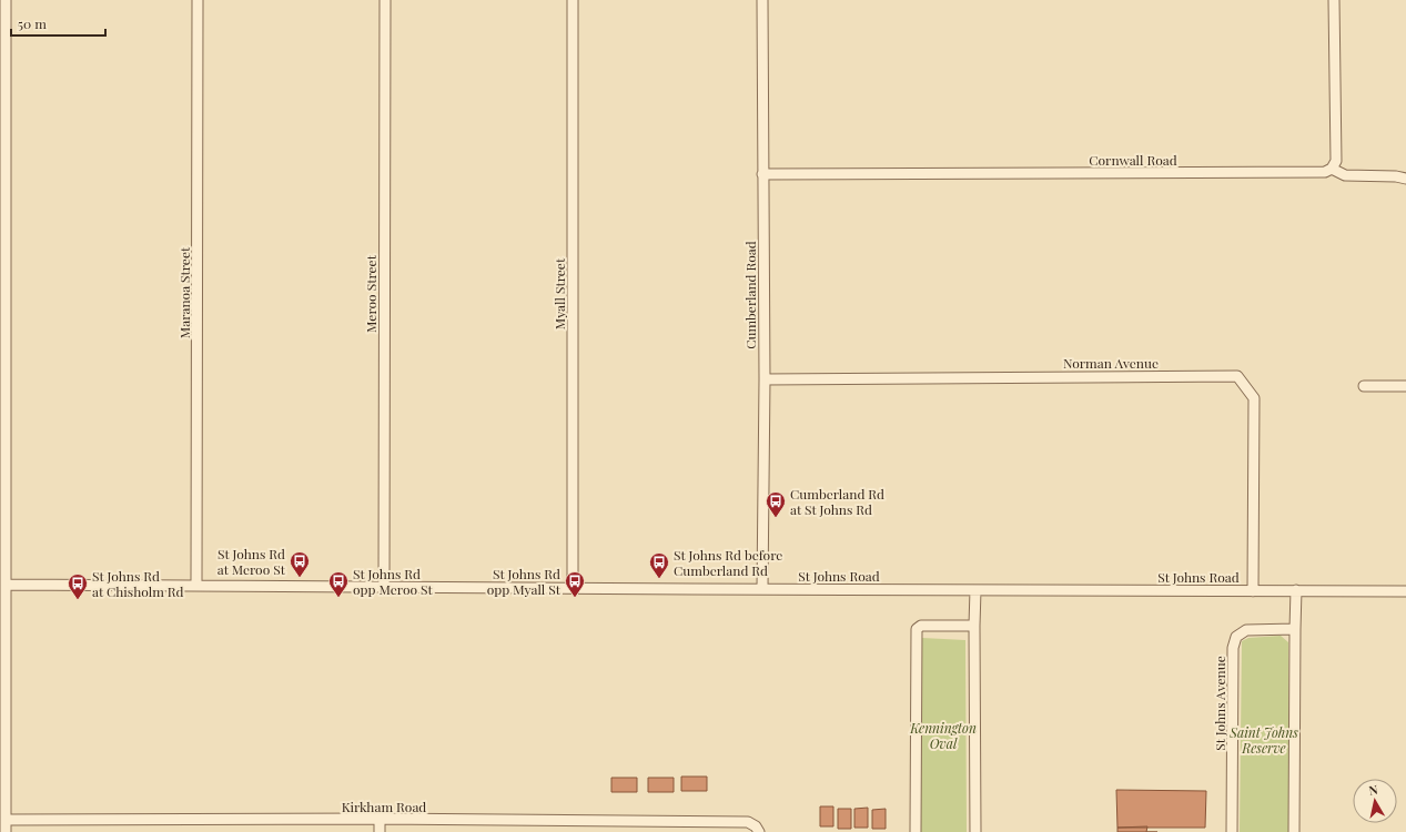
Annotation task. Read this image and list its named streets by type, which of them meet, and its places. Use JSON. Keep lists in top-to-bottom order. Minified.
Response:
{"streets":{"street":["Cornwall Road","Maranoa Street","Meroo Street","Myall Street","Cumberland Road","Norman Avenue","St Johns Road","St Johns Avenue","Kirkham Road"]},"crossings":[["Cornwall Road","Cumberland Road"],["Maranoa Street","St Johns Road"],["Meroo Street","St Johns Road"],["Myall Street","St Johns Road"],["Cumberland Road","Norman Avenue"],["Cumberland Road","St Johns Road"],["Norman Avenue","St Johns Road"]],"parks":["Kennington Oval","Saint Johns Reserve"],"places":{"bus stop":["Cumberland Rd at St Johns Rd","St Johns Rd at Meroo St","St Johns Rd before Cumberland Rd","St Johns Rd opp Meroo St","St Johns Rd opp Myall St","St Johns Rd at Chisholm Rd"]},"scale_bar":"50 m","north":"top"}
